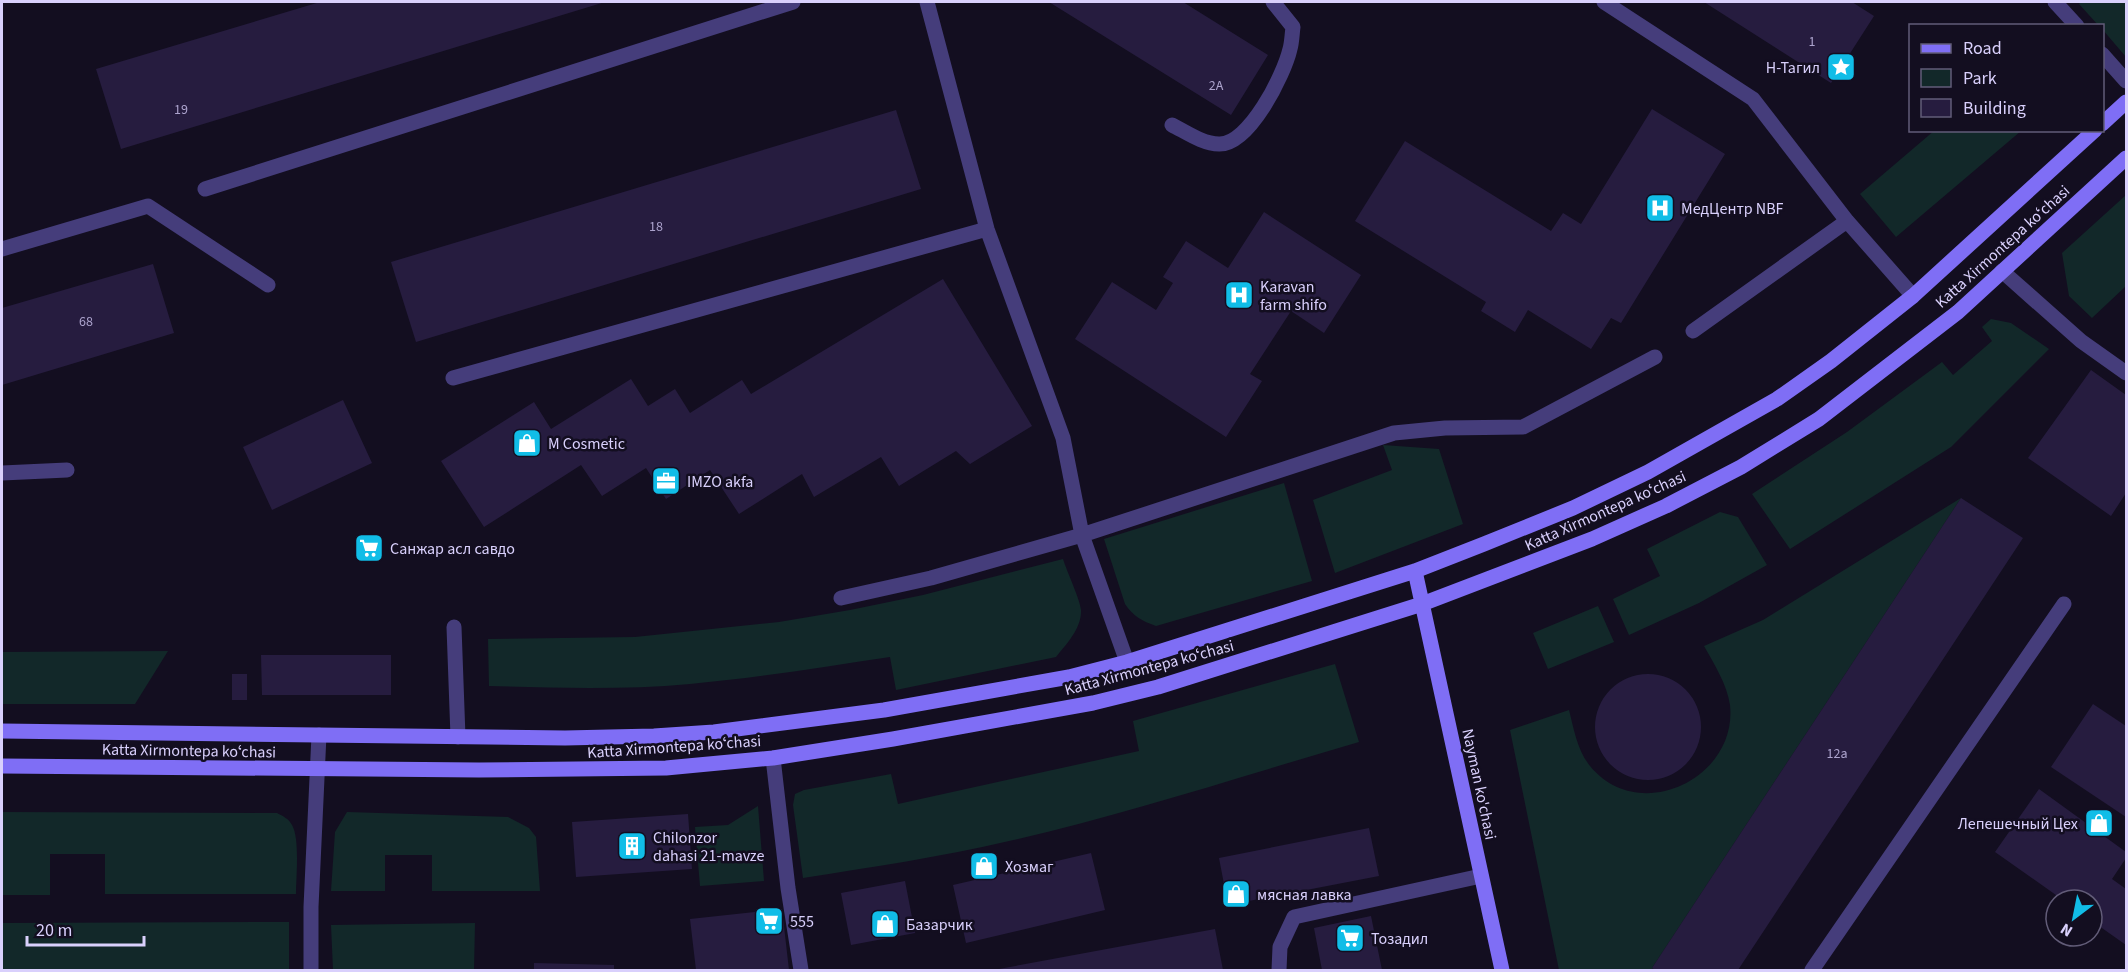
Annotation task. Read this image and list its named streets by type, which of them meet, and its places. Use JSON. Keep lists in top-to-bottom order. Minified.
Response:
{"streets":{"main road":["Katta Xirmontepa koʻchasi","Nayman ko'chasi"]},"crossings":[["Katta Xirmontepa koʻchasi","Nayman ko'chasi"]],"places":{"place":["Н-Тагил"],"hospital":["МедЦентр NBF","Karavan farm shifo"],"shop":["M Cosmetic","Лепешечный Цех","Хозмаг","мясная лавка","Базарчик"],"office":["IMZO akfa"],"supermarket":["Санжар асл савдо","555","Тозадил"],"building":["Chilonzor dahasi 21-mavze"]},"house_numbers":["1","2А","19","18","68","12а"],"legend":["Road","Park","Building"],"scale_bar":"20 m","north":"bottom left"}
